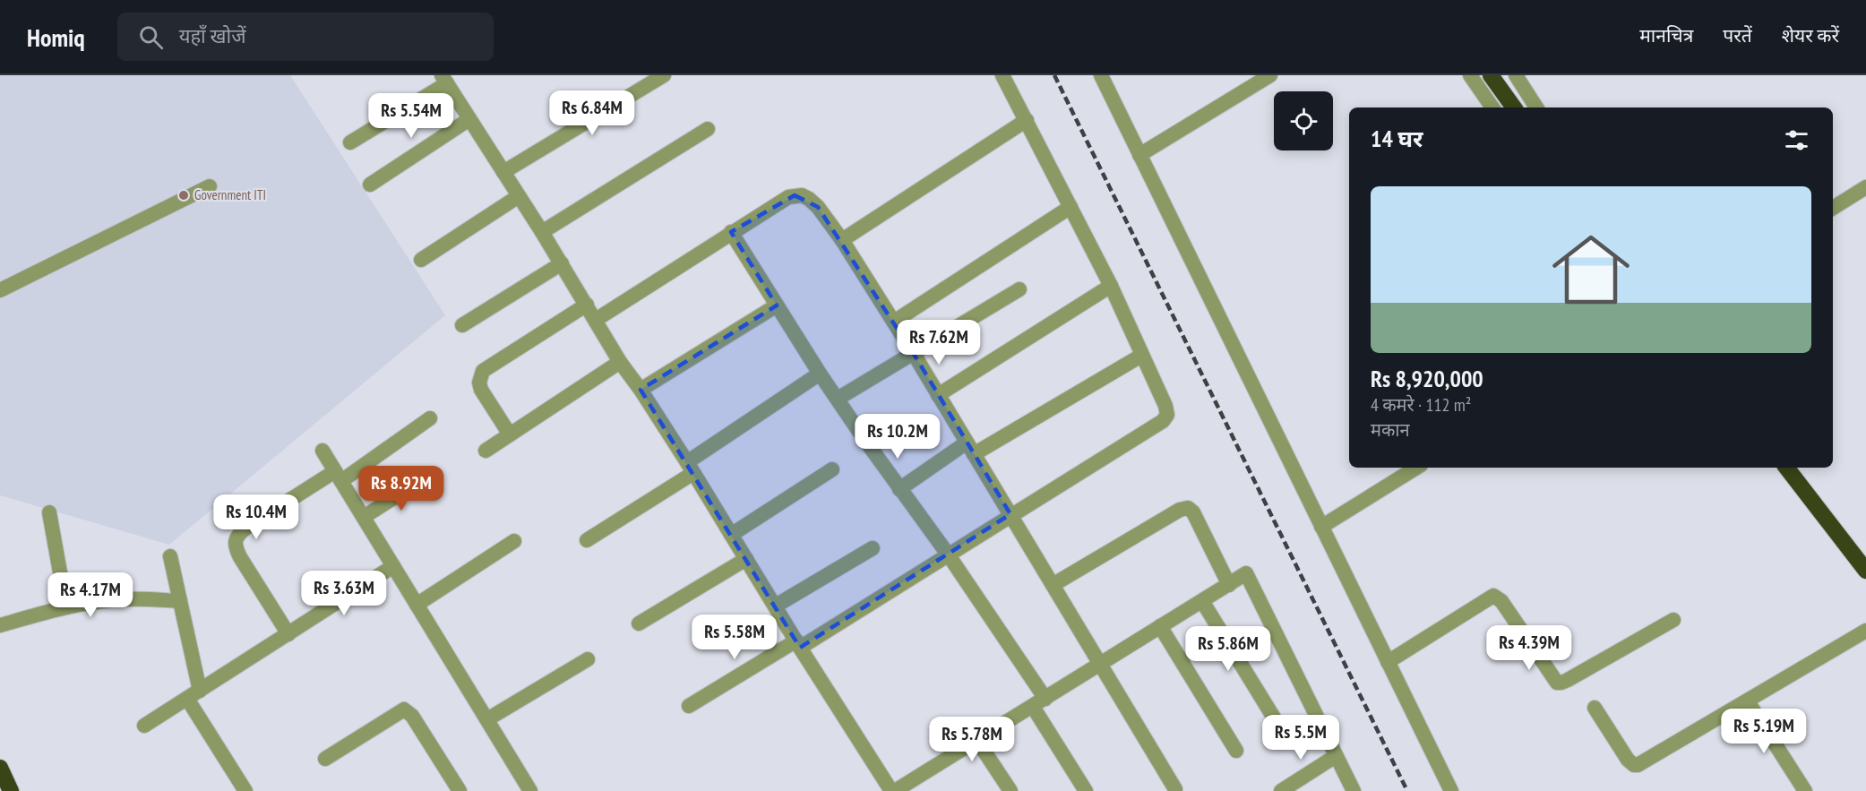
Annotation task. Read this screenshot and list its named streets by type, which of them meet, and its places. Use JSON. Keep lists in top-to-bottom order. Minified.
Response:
{"places":["Government ITI"],"page":{"header":"Homiq","search":"यहाँ खोजें","nav":["मानचित्र","परतें","शेयर करें"],"price":["Rs 6.84M","Rs 5.54M","Rs 7.62M","Rs 10.2M","Rs 8.92M","Rs 10.4M","Rs 3.63M","Rs 4.17M","Rs 5.58M","Rs 4.39M","Rs 5.86M","Rs 5.19M","Rs 5.5M","Rs 5.78M"],"heading":"14 घर","list":[{"name":"Rs 8,920,000","note":"4 कमरे · 112 m² · मकान"}]}}
